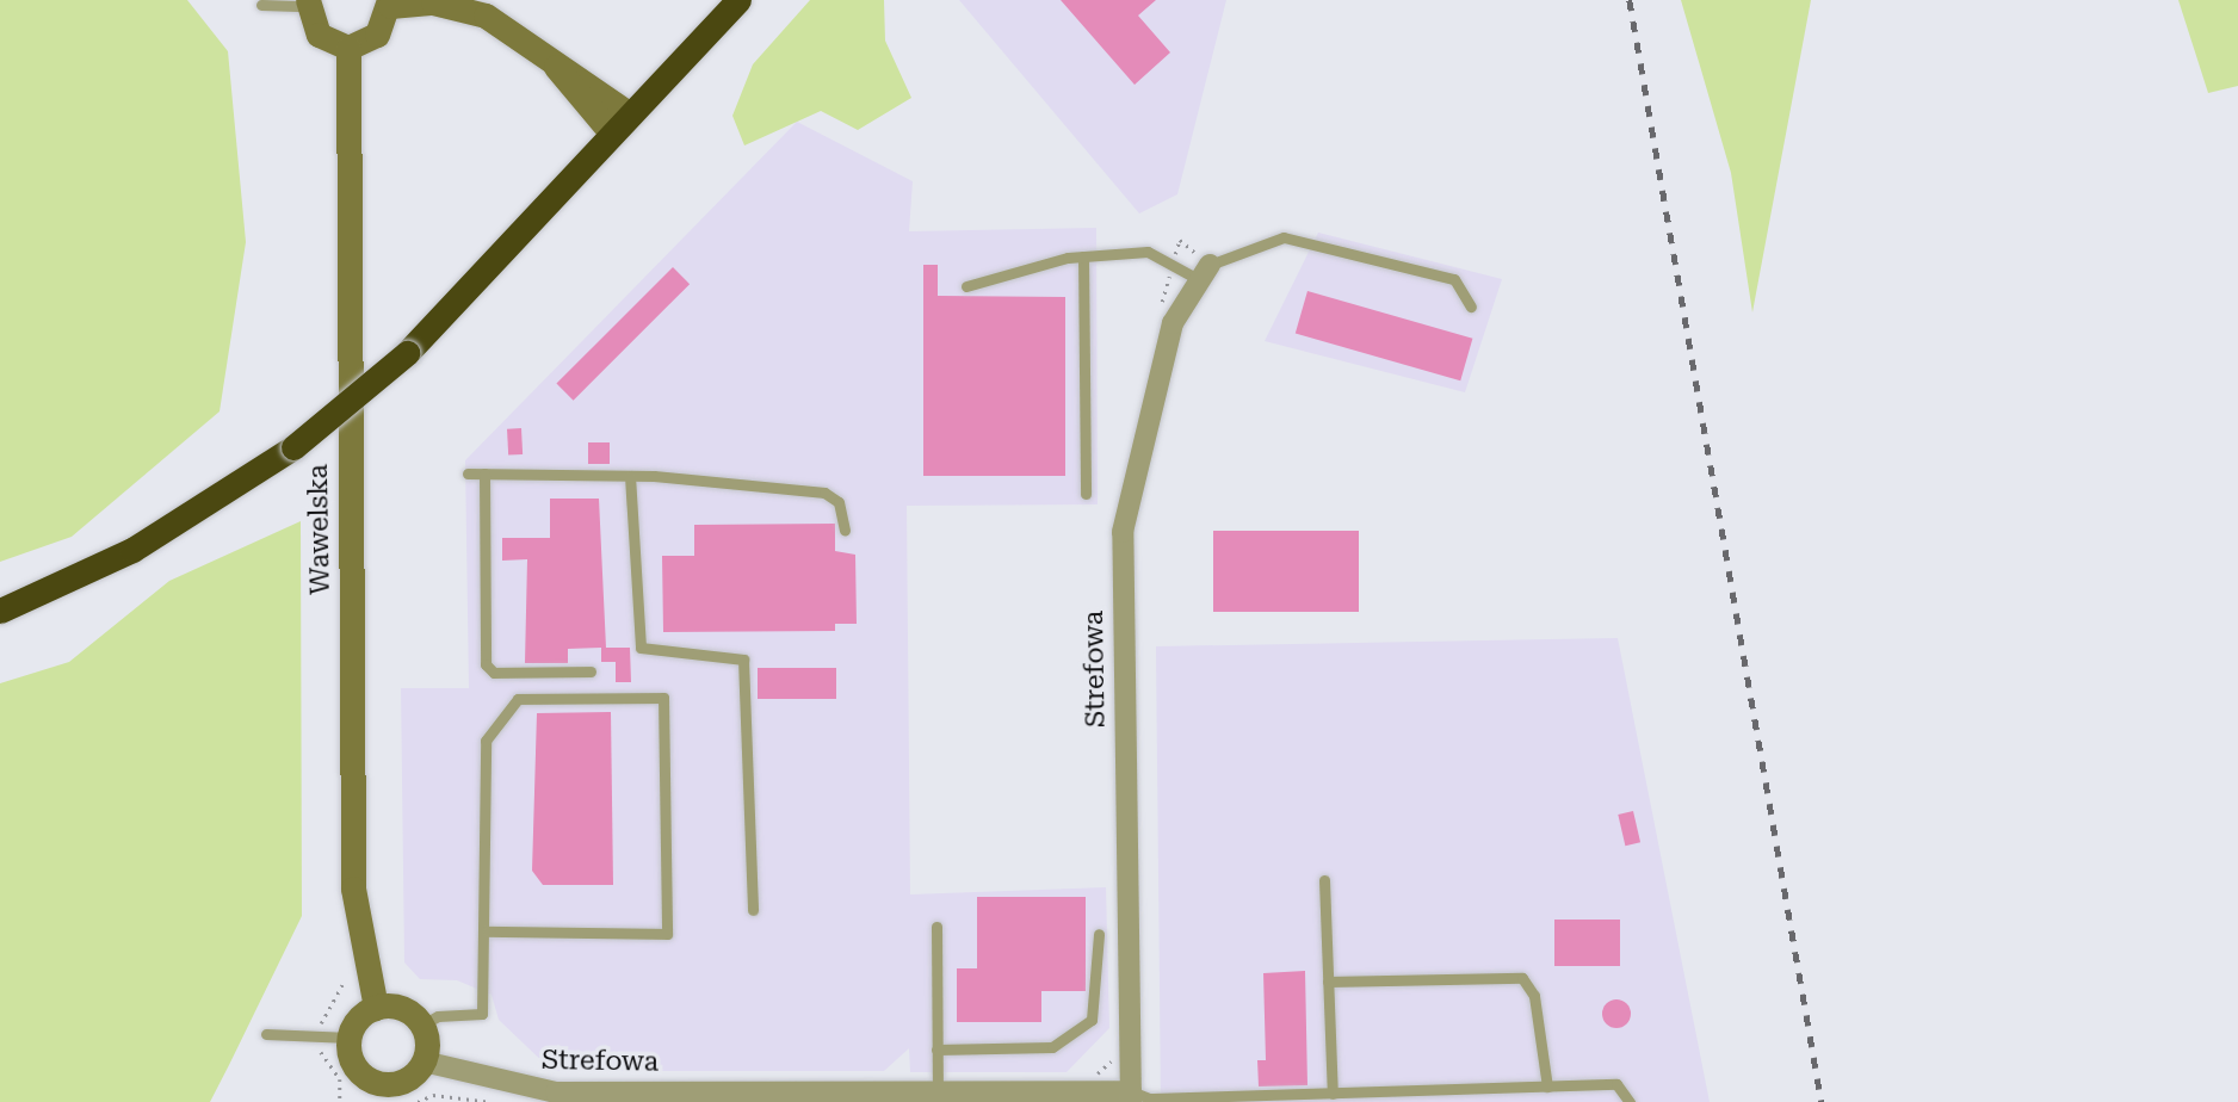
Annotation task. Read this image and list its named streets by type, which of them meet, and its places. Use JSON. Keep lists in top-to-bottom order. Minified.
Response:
{"streets":{"street":["Wawelska","Strefowa"]},"crossings":[["Wawelska","Strefowa"]]}
